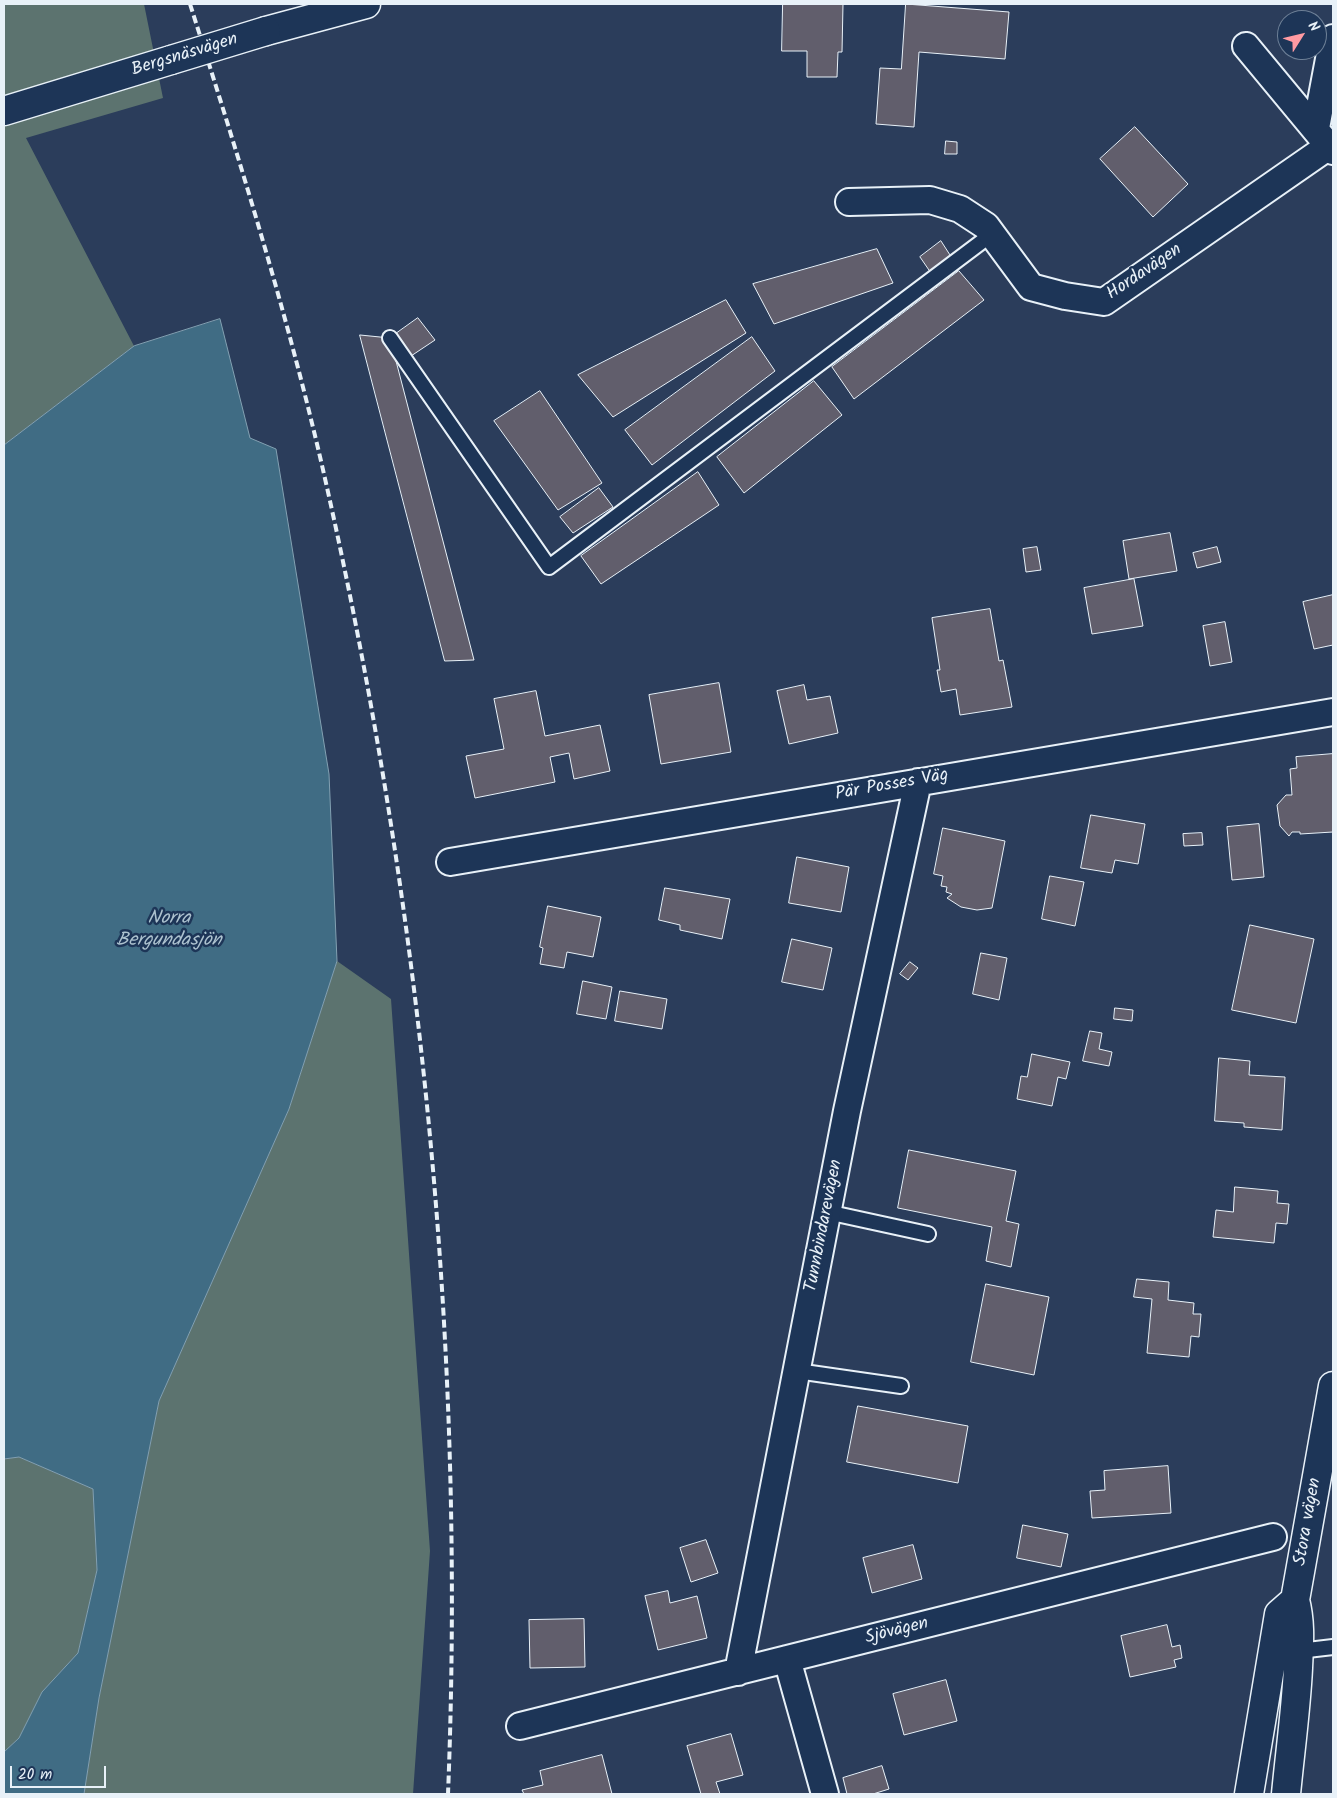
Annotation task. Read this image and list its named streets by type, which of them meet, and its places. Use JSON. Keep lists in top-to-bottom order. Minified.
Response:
{"streets":{"street":["Bergsnäsvägen","Hordavägen","Pär Posses Väg","Tunnbindarevägen","Stora vägen","Sjövägen"]},"crossings":[["Pär Posses Väg","Tunnbindarevägen"],["Tunnbindarevägen","Sjövägen"]],"water":["Norra Bergundasjön"],"scale_bar":"20 m","north":"top right"}
